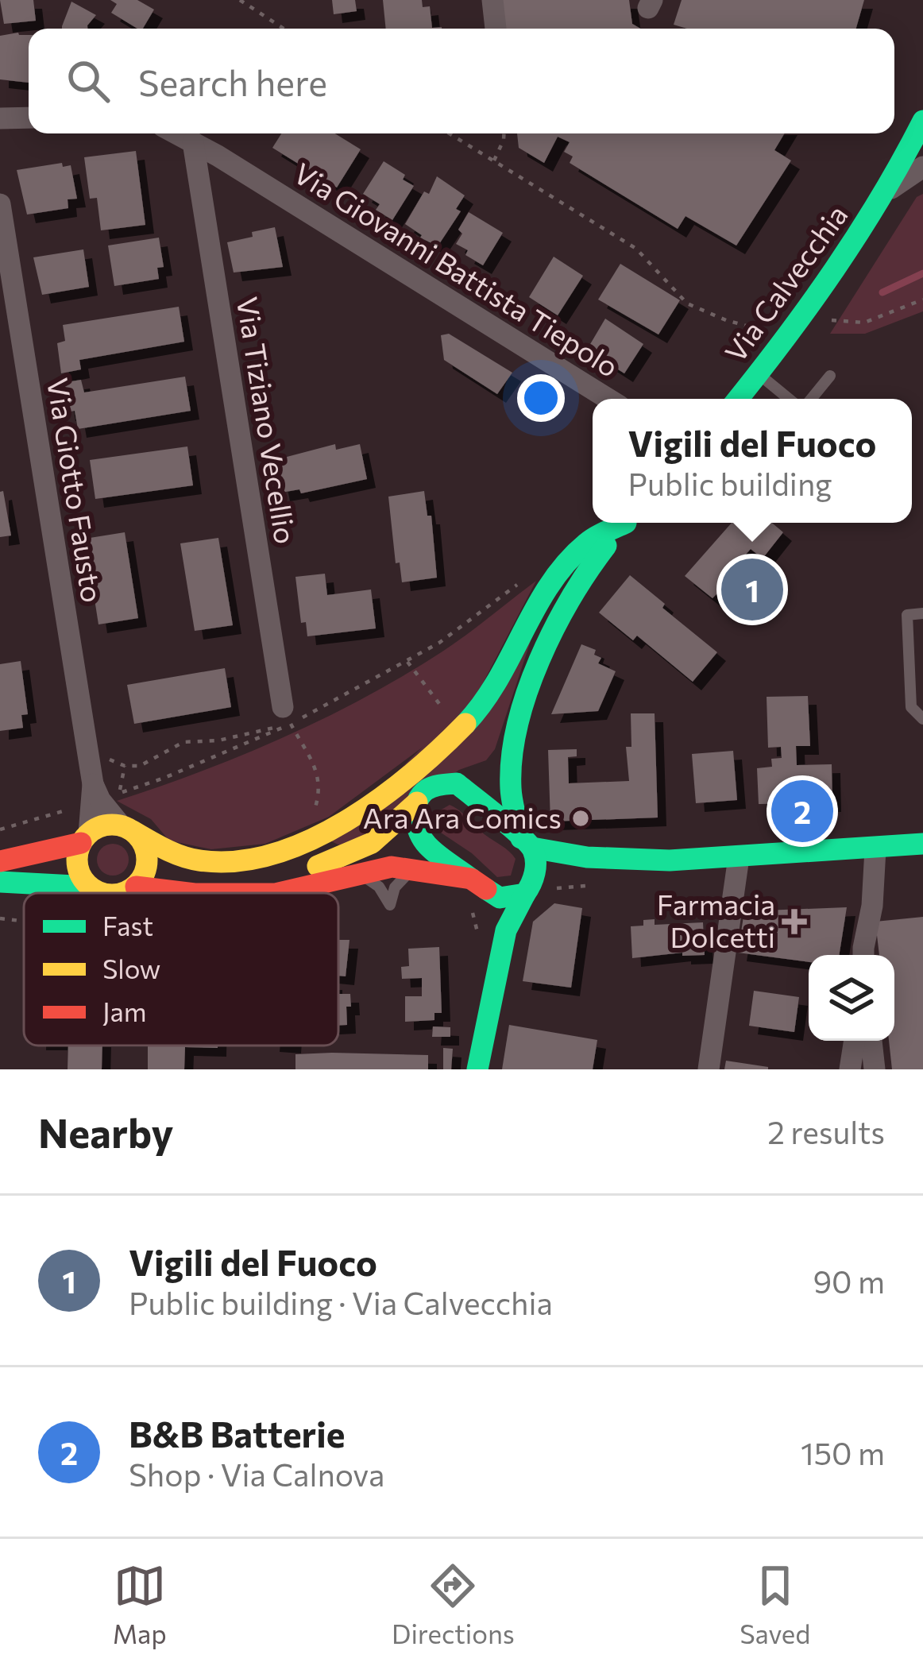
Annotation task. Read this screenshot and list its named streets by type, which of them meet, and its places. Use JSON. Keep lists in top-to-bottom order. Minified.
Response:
{"streets":{"main road":["Via Calvecchia"],"street":["Via Giovanni Battista Tiepolo","Via Tiziano Vecellio","Via Giotto Fausto"]},"crossings":[["Via Giovanni Battista Tiepolo","Via Tiziano Vecellio"]],"places":{"other":["Ara Ara Comics"],"health":["Farmacia Dolcetti"]},"legend":["Fast","Slow","Jam"],"page":{"search":"Search here","popup":["Vigili del Fuoco","Public building"],"pins":["1","2"],"heading":["Nearby","2 results"],"list":[{"mark":"1","name":"Vigili del Fuoco","note":"Public building · Via Calvecchia","value":"90 m"},{"mark":"2","name":"B&B Batterie","note":"Shop · Via Calnova","value":"150 m"}],"nav":["Map","Directions","Saved"]}}
